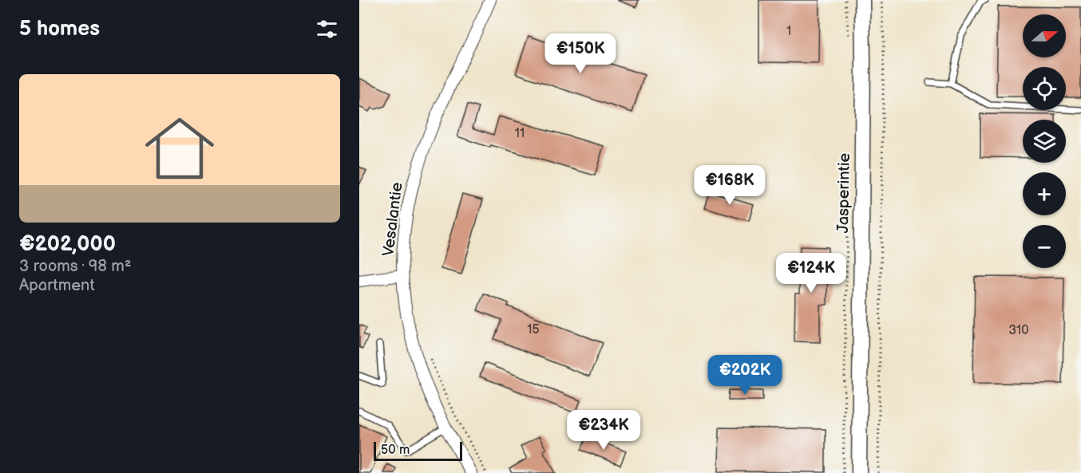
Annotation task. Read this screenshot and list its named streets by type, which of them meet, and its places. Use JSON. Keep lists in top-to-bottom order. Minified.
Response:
{"streets":{"main road":["Jasperintie"],"street":["Vesalantie"]},"house_numbers":["1","11","15","310"],"scale_bar":"50 m","north":"right","page":{"heading":"5 homes","map_buttons":["+","−"],"price":["€150K","€168K","€124K","€202K","€234K"],"list":[{"name":"€202,000","note":"3 rooms · 98 m² · Apartment"}],"scale":"50 m"}}
